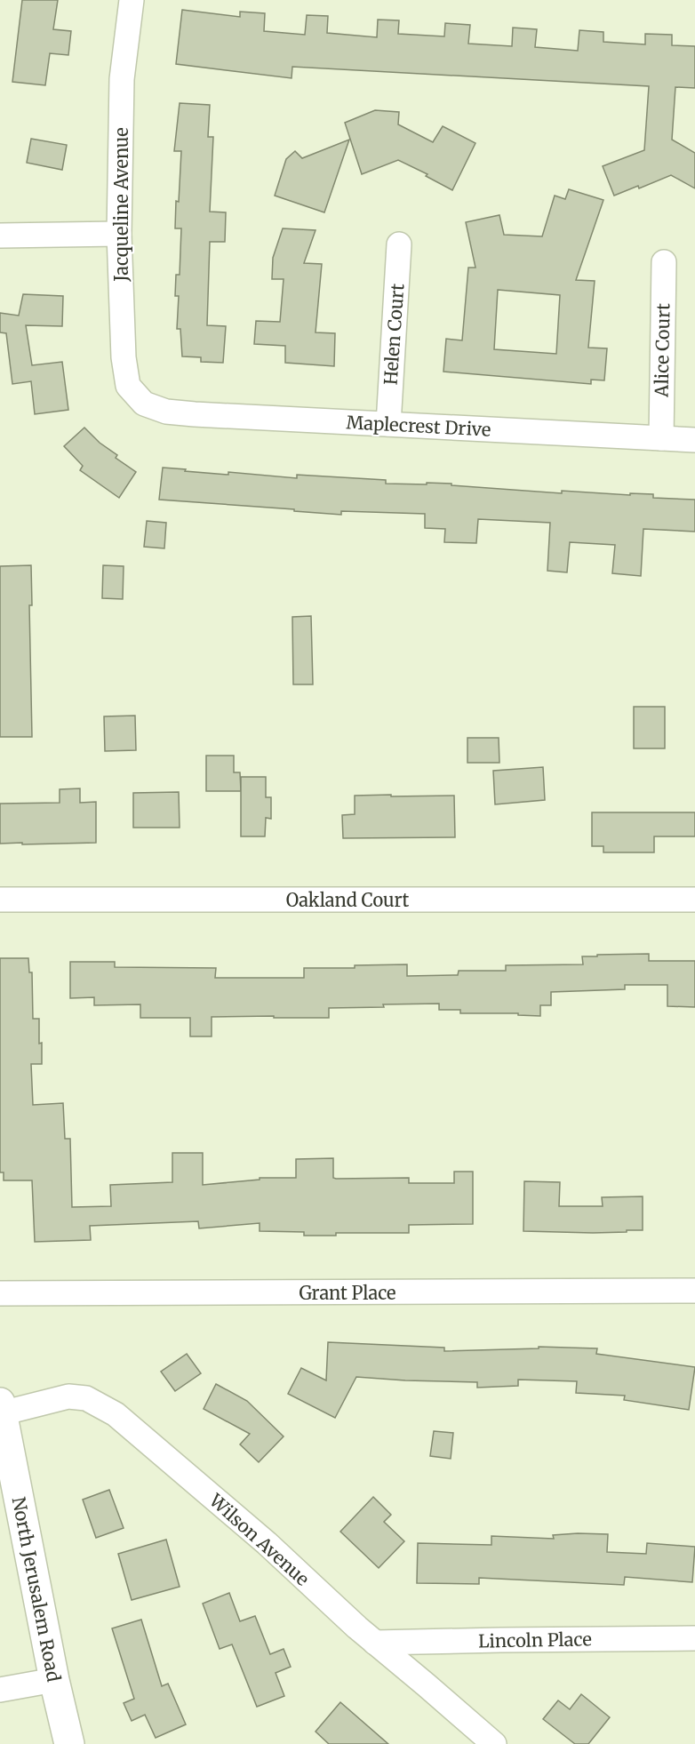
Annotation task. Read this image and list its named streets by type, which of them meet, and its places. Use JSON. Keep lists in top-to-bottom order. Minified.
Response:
{"streets":{"main road":["North Jerusalem Road"],"street":["Jacqueline Avenue","Helen Court","Alice Court","Maplecrest Drive","Oakland Court","Grant Place","Wilson Avenue","Lincoln Place"]},"crossings":[["Jacqueline Avenue","Maplecrest Drive"],["Helen Court","Maplecrest Drive"],["Alice Court","Maplecrest Drive"],["Wilson Avenue","North Jerusalem Road"],["Wilson Avenue","Lincoln Place"]]}
